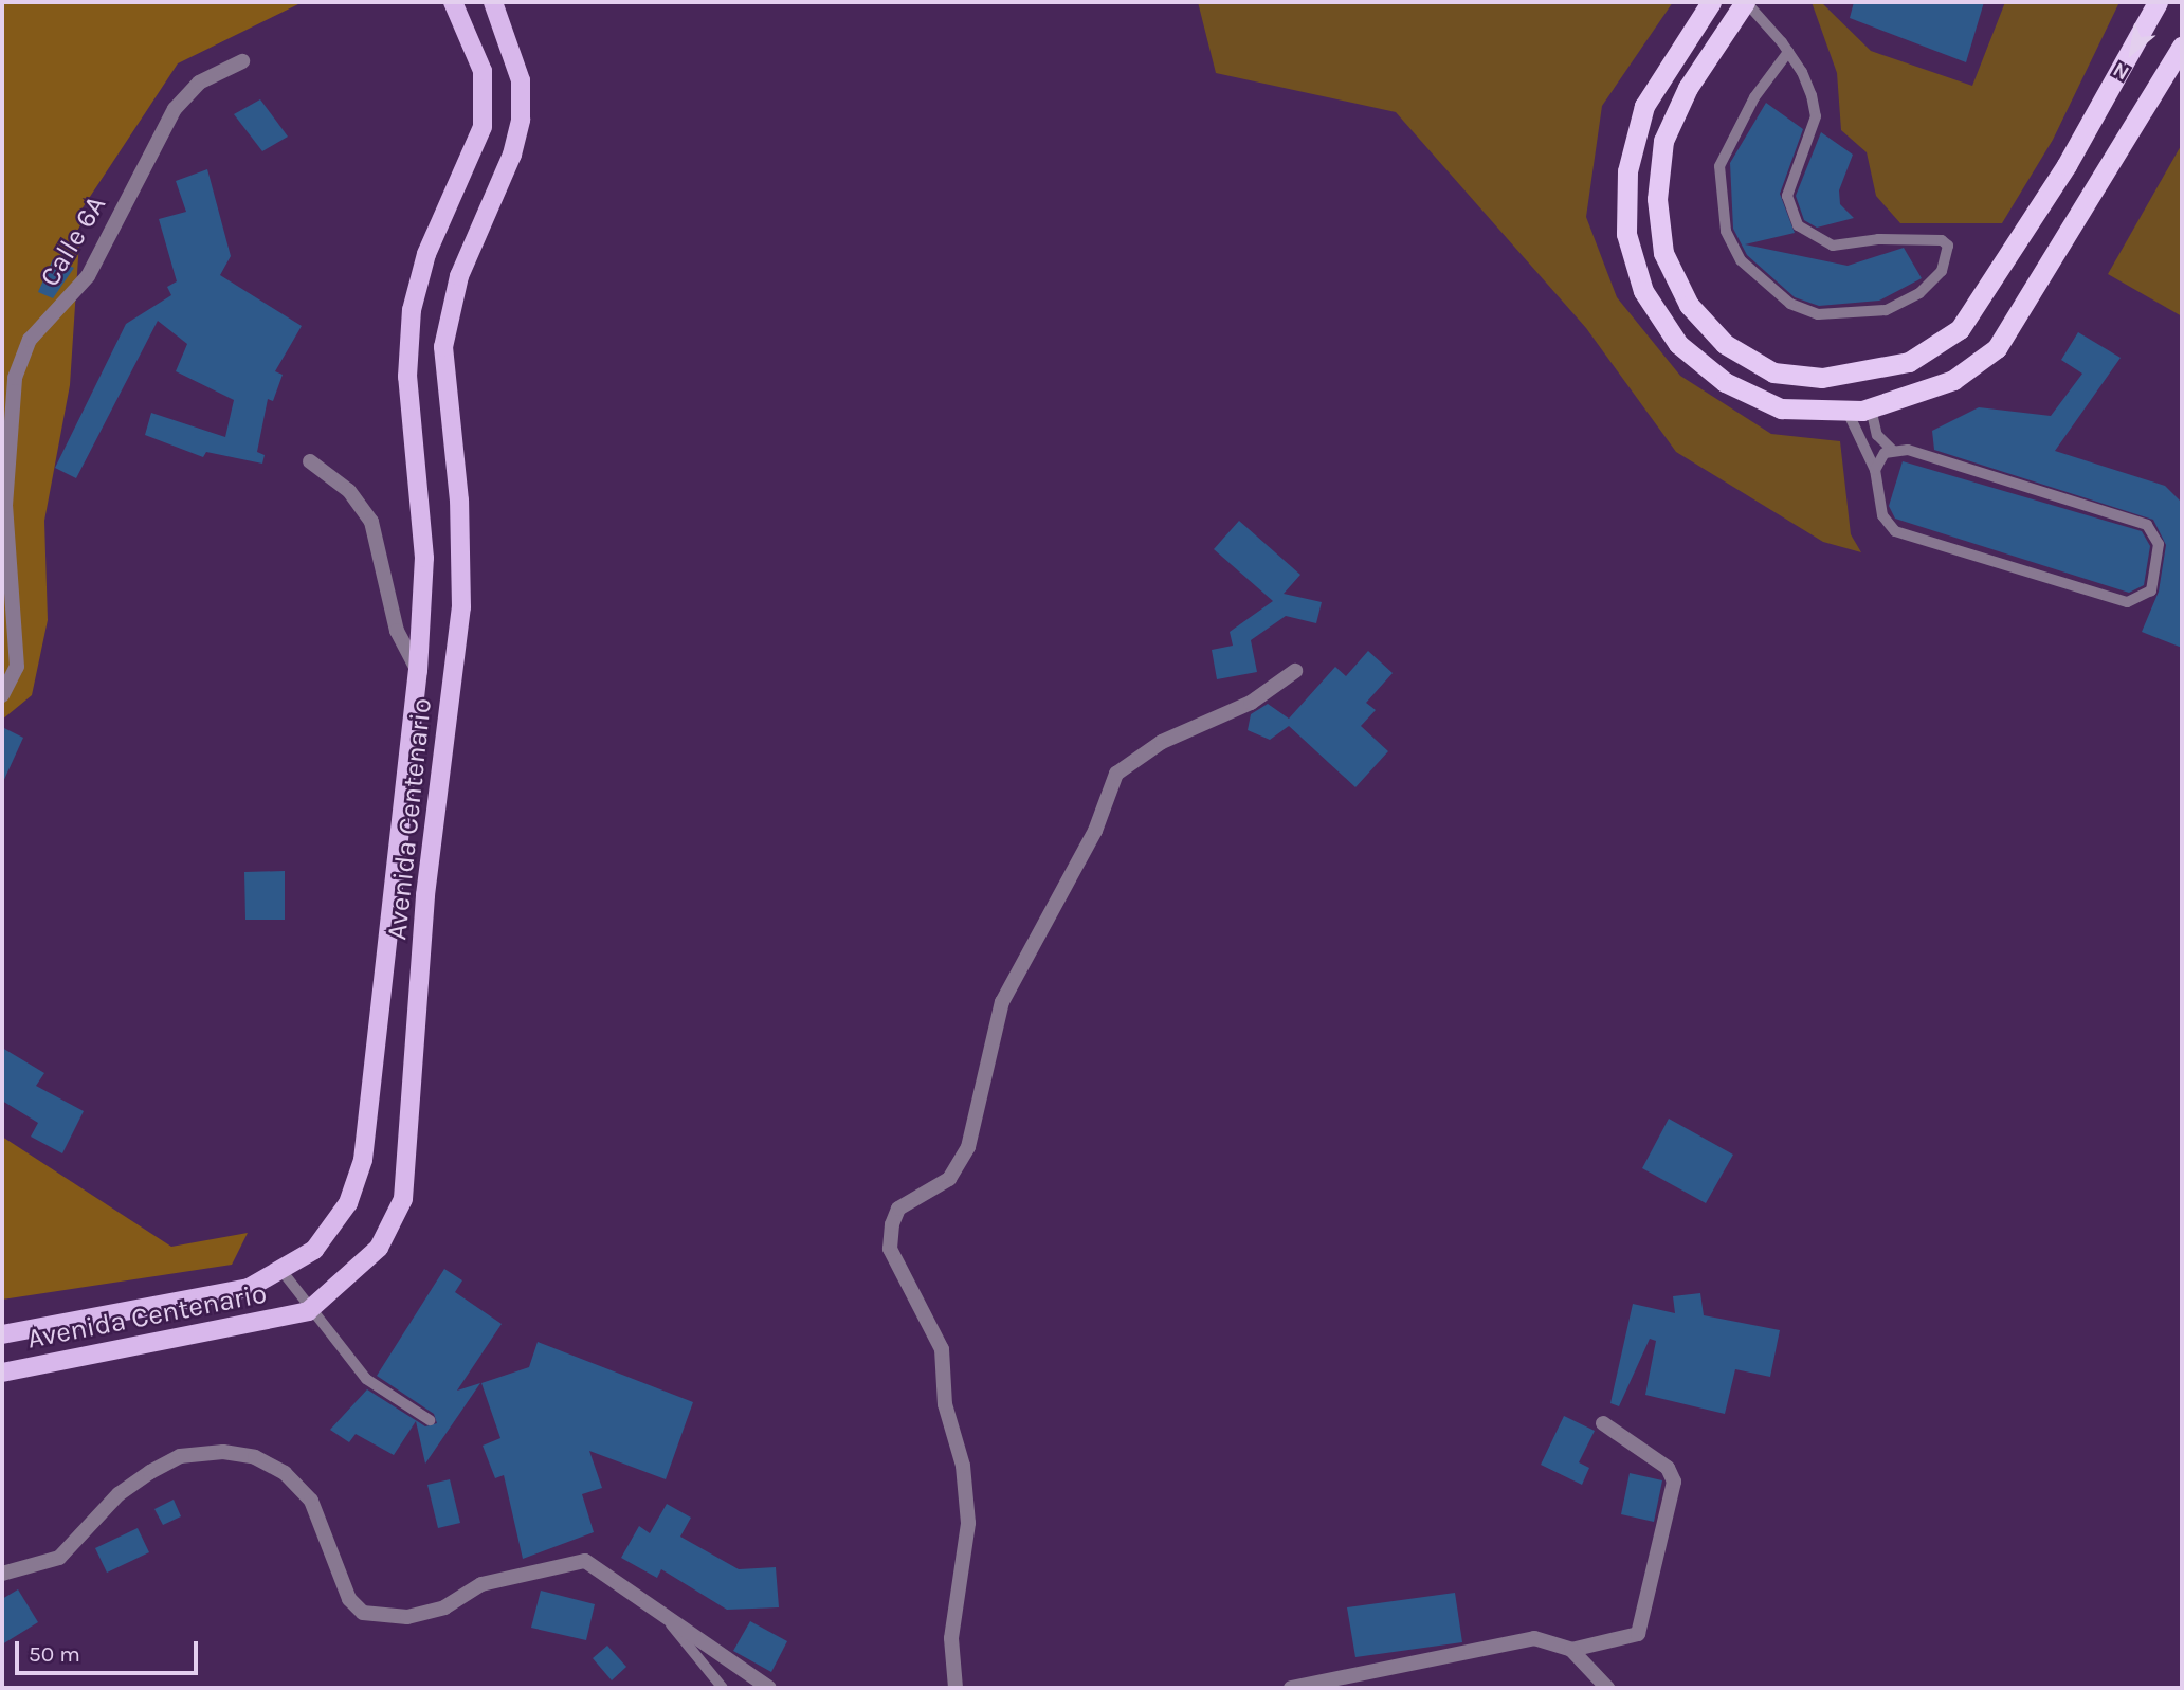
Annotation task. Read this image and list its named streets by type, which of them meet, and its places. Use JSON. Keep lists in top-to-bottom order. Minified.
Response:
{"streets":{"main road":["Avenida Centenario"],"street":["Calle 6A"]},"scale_bar":"50 m","north":"bottom left"}
